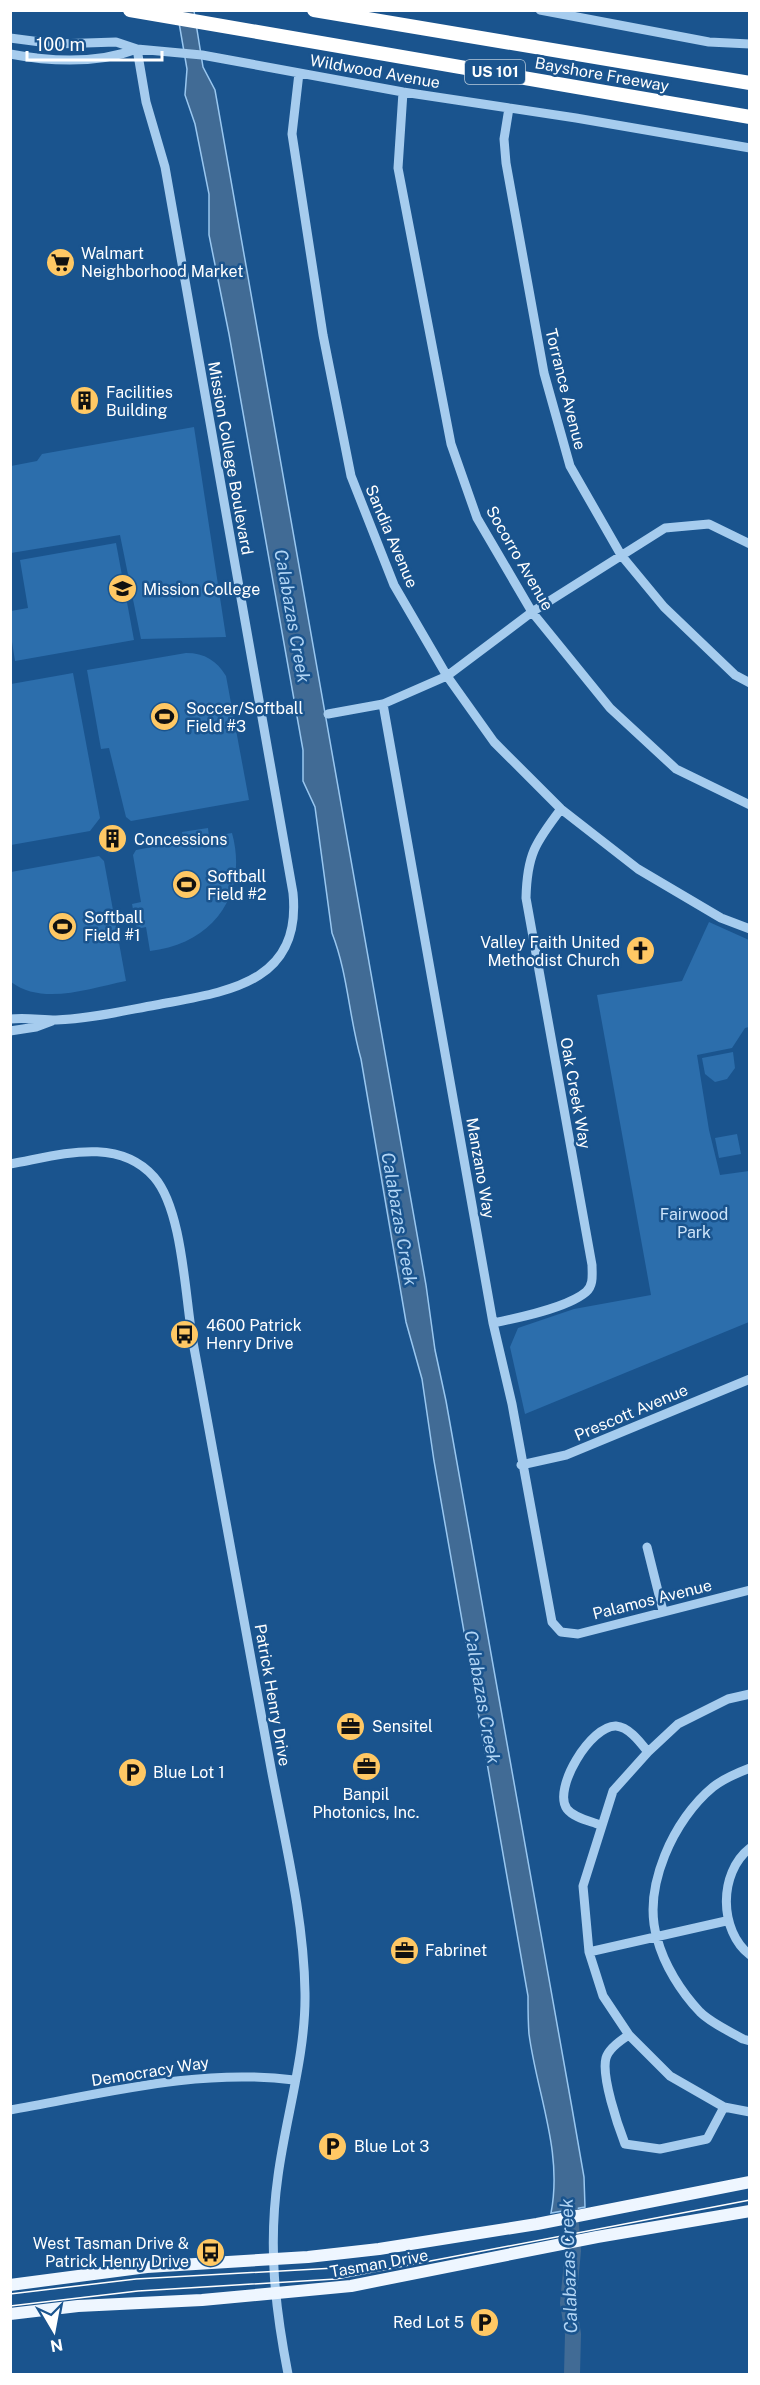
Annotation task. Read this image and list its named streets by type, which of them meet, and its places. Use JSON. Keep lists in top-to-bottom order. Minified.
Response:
{"streets":{"highway":["US 101","Bayshore Freeway"],"main road":["Tasman Drive"],"street":["Wildwood Avenue","Torrance Avenue","Mission College Boulevard","Sandia Avenue","Socorro Avenue","Oak Creek Way","Manzano Way","Prescott Avenue","Palamos Avenue","Patrick Henry Drive","Democracy Way"]},"crossings":[["Wildwood Avenue","Torrance Avenue"],["Wildwood Avenue","Mission College Boulevard"],["Wildwood Avenue","Sandia Avenue"],["Wildwood Avenue","Socorro Avenue"],["Sandia Avenue","Oak Creek Way"],["Oak Creek Way","Manzano Way"],["Manzano Way","Prescott Avenue"],["Manzano Way","Palamos Avenue"],["Patrick Henry Drive","Democracy Way"],["Patrick Henry Drive","Tasman Drive"]],"water":["Calabazas Creek"],"parks":["Fairwood Park"],"places":{"supermarket":["Walmart Neighborhood Market"],"building":["Facilities Building","Concessions"],"school or university":["Mission College"],"sports":["Soccer/Softball Field #3","Softball Field #2","Softball Field #1"],"church":["Valley Faith United Methodist Church"],"bus stop":["4600 Patrick Henry Drive","West Tasman Drive & Patrick Henry Drive"],"office":["Sensitel","Banpil Photonics, Inc.","Fabrinet"],"parking":["Blue Lot 1","Blue Lot 3","Red Lot 5"]},"scale_bar":"100 m","north":"bottom"}
